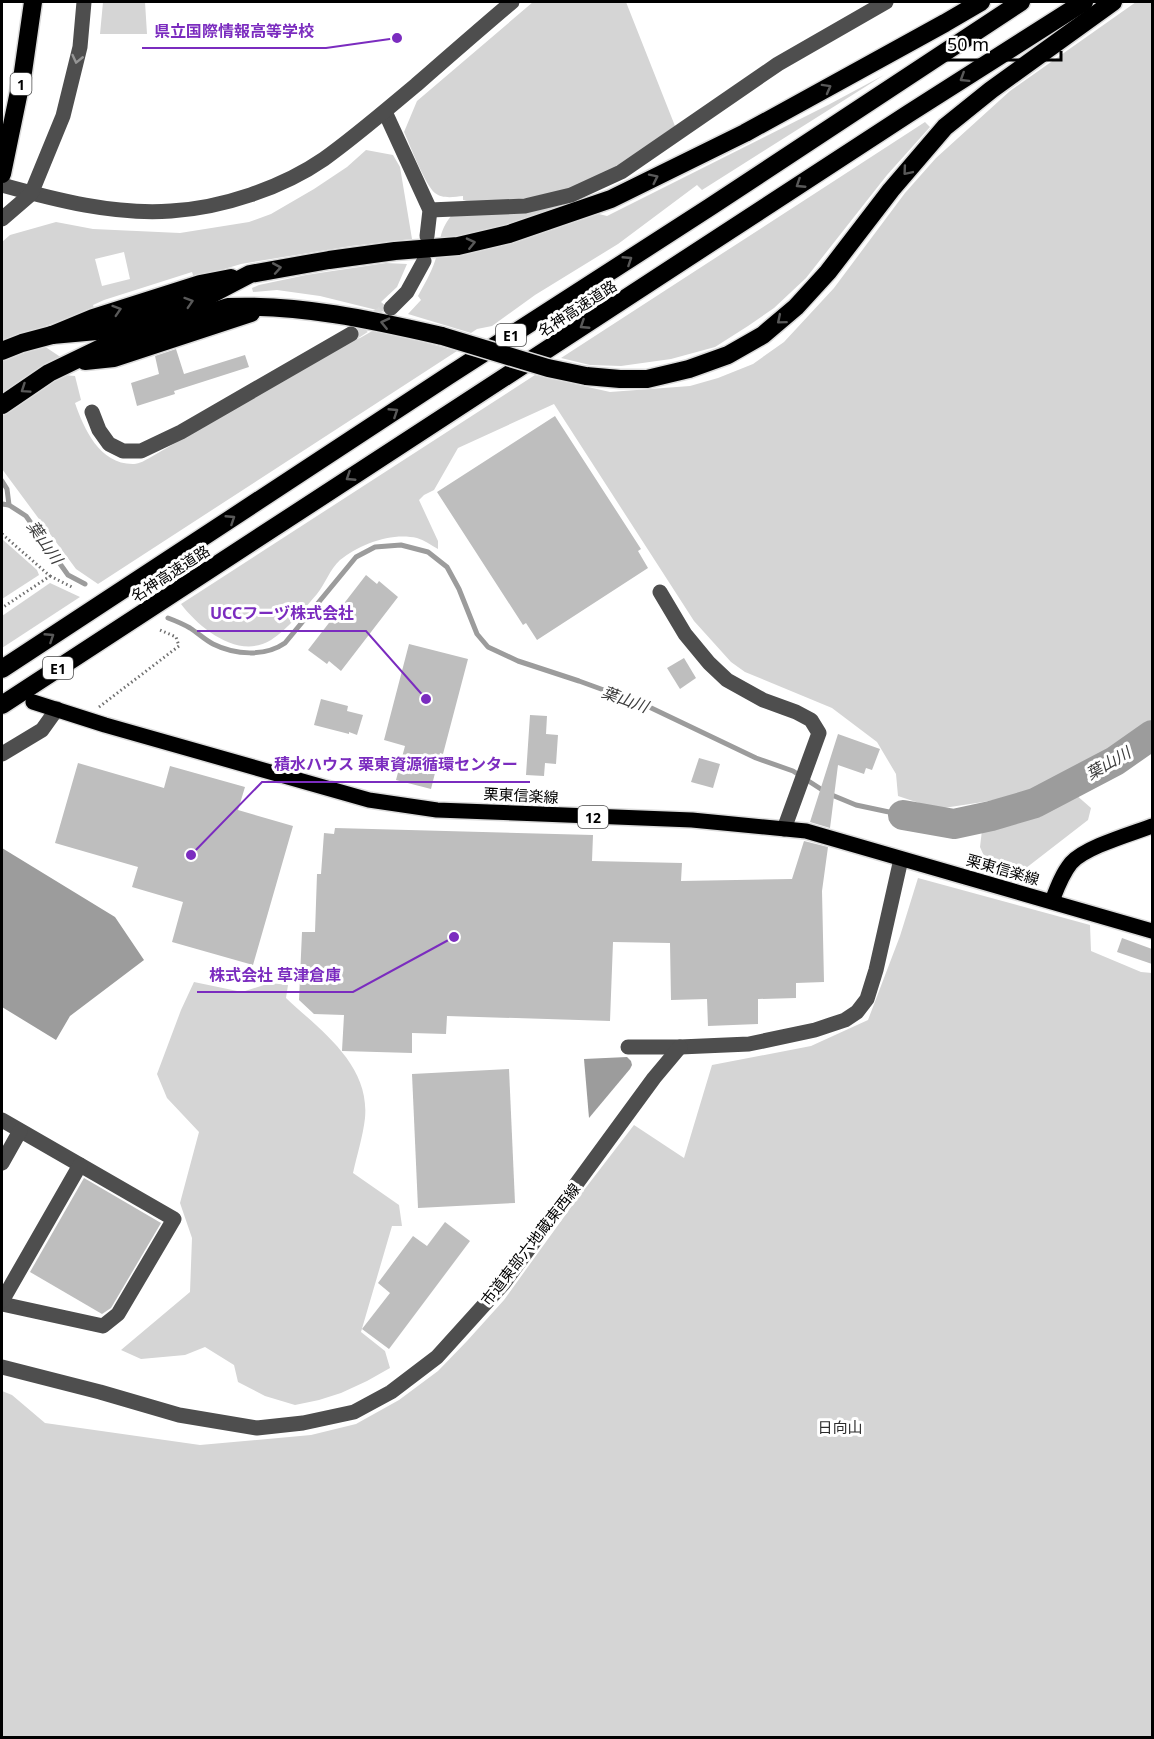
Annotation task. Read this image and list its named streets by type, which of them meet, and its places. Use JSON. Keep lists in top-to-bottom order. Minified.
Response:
{"streets":{"highway":["1","名神高速道路","E1"],"main road":["栗東信楽線","12"],"street":["市道東部六地蔵東西線"]},"water":["葉山川"],"parks":["日向山"],"places":["県立国際情報高等学校","UCCフーヅ株式会社","積水ハウス 栗東資源循環センター","株式会社 草津倉庫"],"scale_bar":"50 m"}
